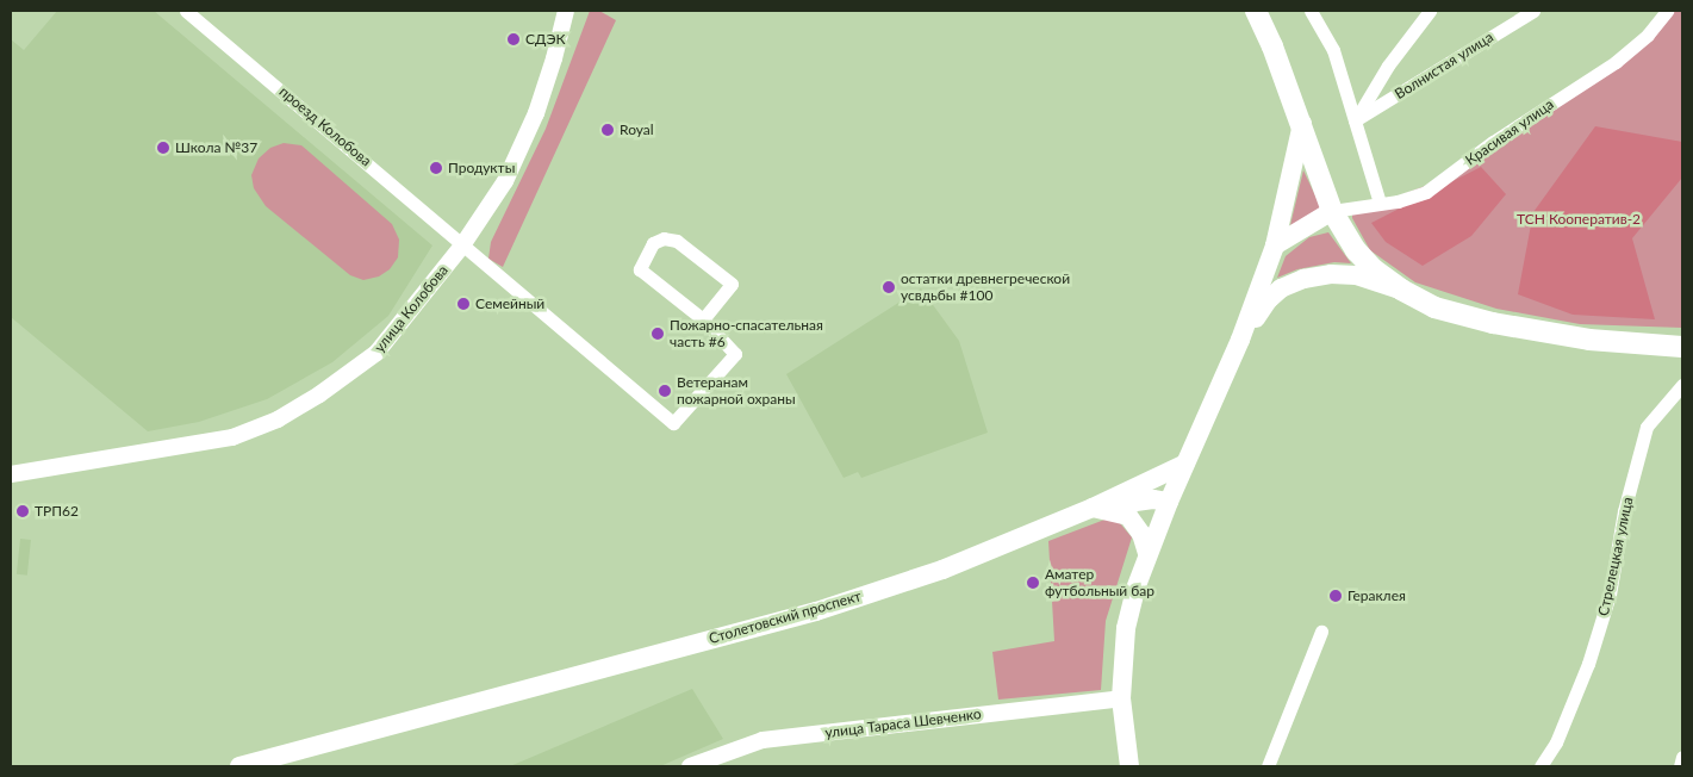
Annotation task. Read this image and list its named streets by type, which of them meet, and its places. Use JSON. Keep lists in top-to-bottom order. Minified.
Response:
{"streets":{"main road":["Столетовский проспект"],"street":["Волнистая улица","проезд Колобова","Красивая улица","улица Колобова","Стрелецкая улица","улица Тараса Шевченко"]},"crossings":[["проезд Колобова","улица Колобова"]],"parks":["ТСН Кооператив-2"],"places":["СДЭК","Royal","Школа №37","Продукты","остатки древнегреческой усвдьбы #100","Семейный","Пожарно-спасательная часть #6","Ветеранам пожарной охраны","ТРП62","Аматер футбольный бар","Гераклея"]}
